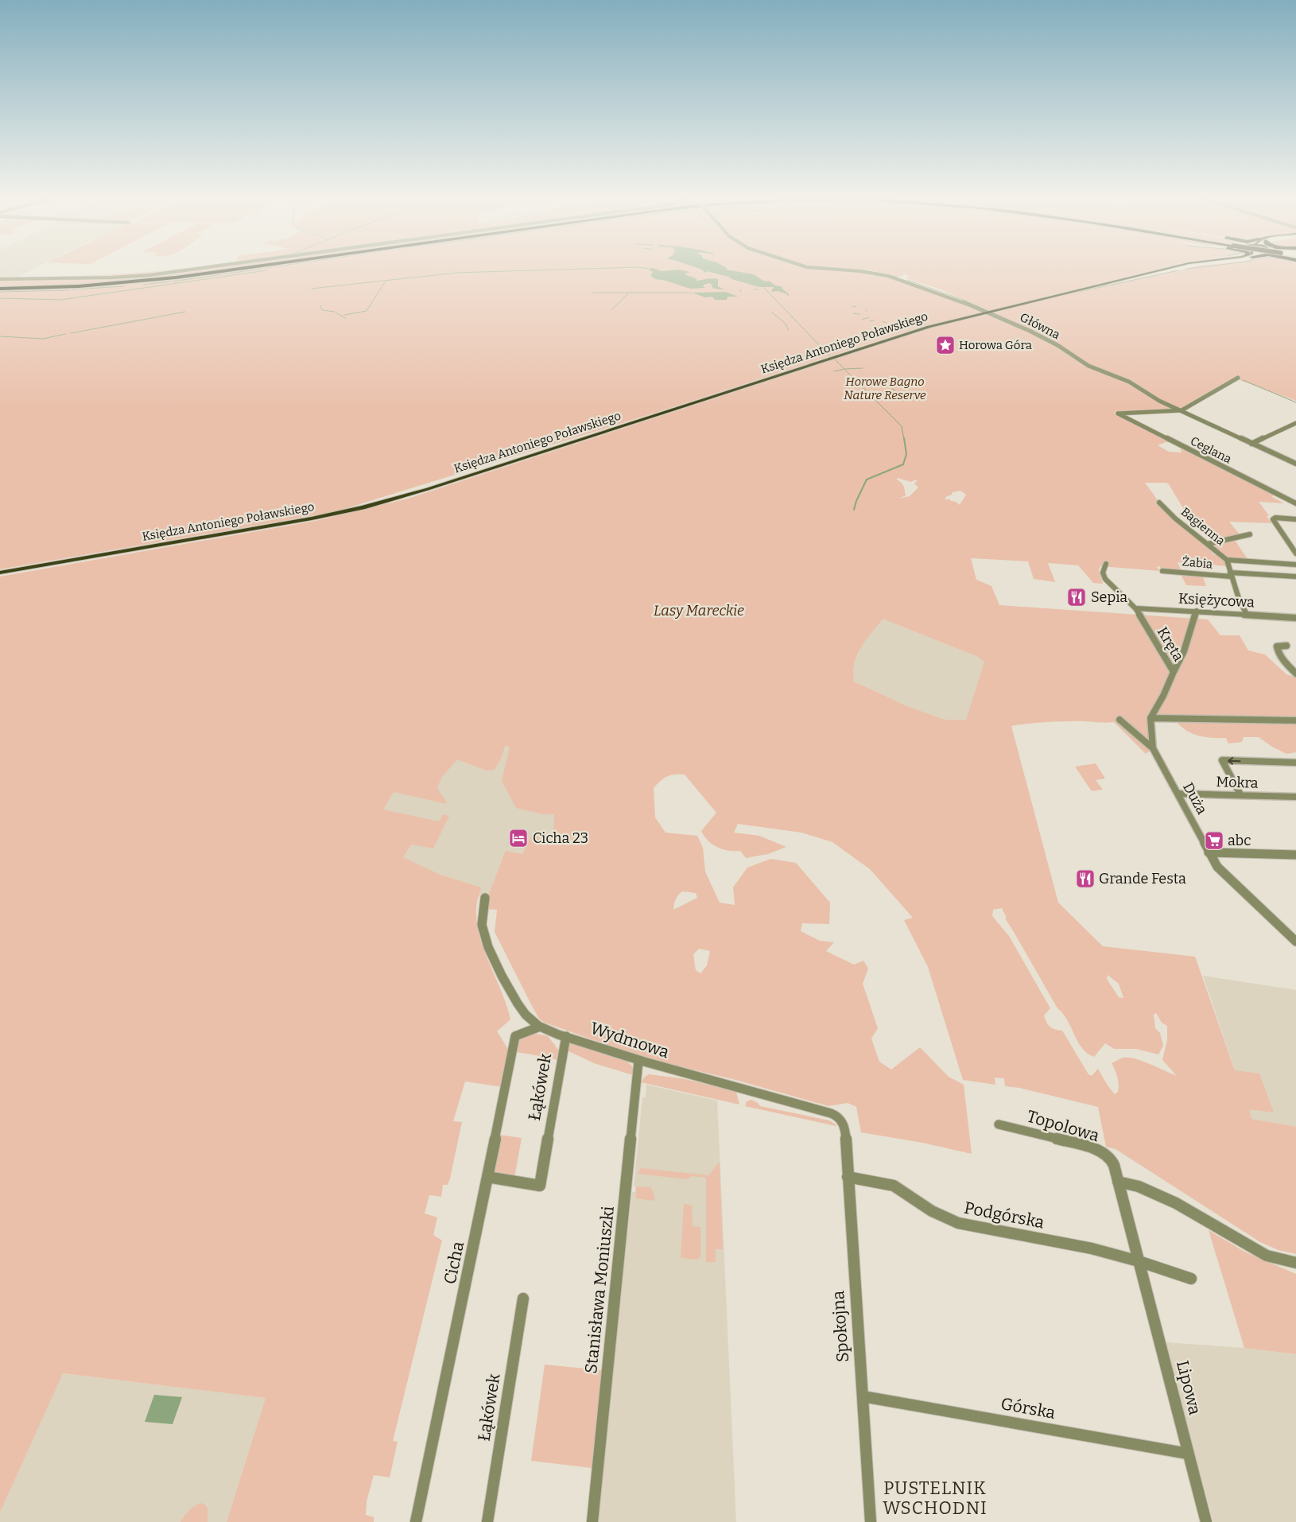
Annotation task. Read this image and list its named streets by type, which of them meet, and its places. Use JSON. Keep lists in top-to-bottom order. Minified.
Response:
{"streets":{"main road":["Księdza Antoniego Poławskiego"],"street":["Główna","Ceglana","Bagienna","Żabia","Księżycowa","Kręta","Mokra","Duża","Wydmowa","Łąkówek","Topolowa","Podgórska","Cicha","Stanisława Moniuszki","Spokojna","Lipowa","Górska"]},"crossings":[["Główna","Księdza Antoniego Poławskiego"],["Główna","Ceglana"],["Bagienna","Żabia"],["Bagienna","Księżycowa"],["Księżycowa","Kręta"],["Mokra","Duża"],["Wydmowa","Łąkówek"],["Wydmowa","Cicha"],["Wydmowa","Stanisława Moniuszki"],["Wydmowa","Spokojna"],["Łąkówek","Cicha"],["Topolowa","Lipowa"],["Podgórska","Spokojna"],["Podgórska","Lipowa"],["Spokojna","Górska"],["Lipowa","Górska"]],"districts":["PUSTELNIK WSCHODNI"],"parks":["Horowe Bagno Nature Reserve","Lasy Mareckie"],"places":{"place":["Horowa Góra"],"restaurant":["Sepia","Grande Festa"],"hotel":["Cicha 23"],"supermarket":["abc"]}}
